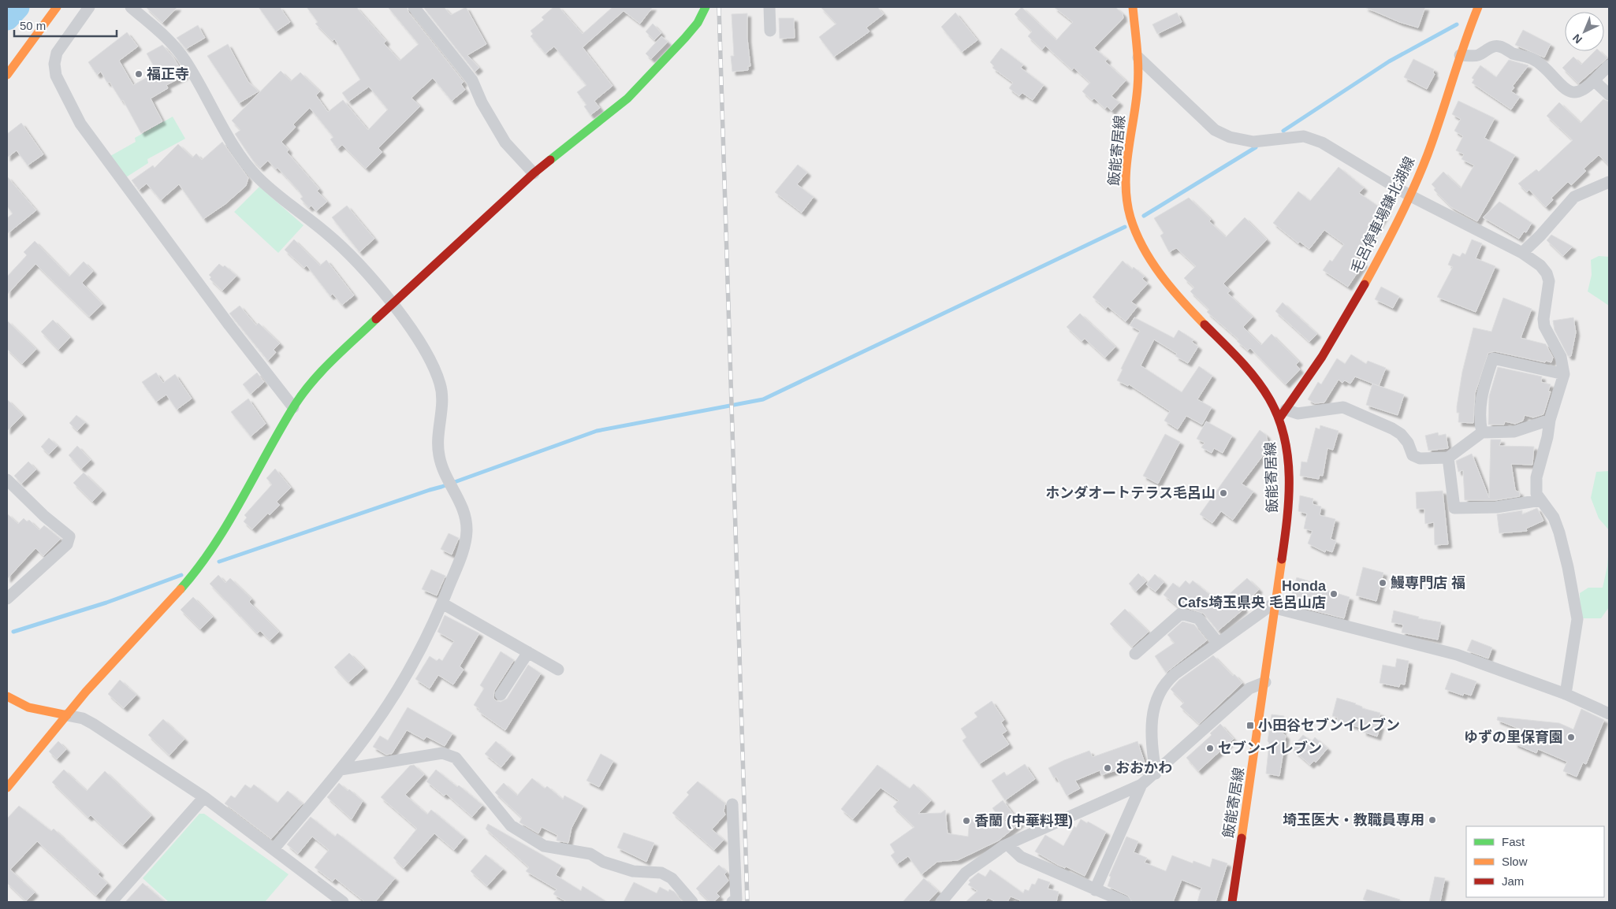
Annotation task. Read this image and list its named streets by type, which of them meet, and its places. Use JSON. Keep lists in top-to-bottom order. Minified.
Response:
{"streets":{"main road":["飯能寄居線","毛呂停車場鎌北湖線"]},"crossings":[["飯能寄居線","毛呂停車場鎌北湖線"]],"places":{"other":["福正寺","ホンダオートテラス毛呂山","鰻専門店 福","Honda Cafs埼玉県央 毛呂山店","ゆずの里保育園","セブン-イレブン","おおかわ","埼玉医大・教職員専用","香蘭 (中華料理)"],"transit":["小田谷セブンイレブン"]},"legend":["Fast","Slow","Jam"],"scale_bar":"50 m","north":"bottom left"}
